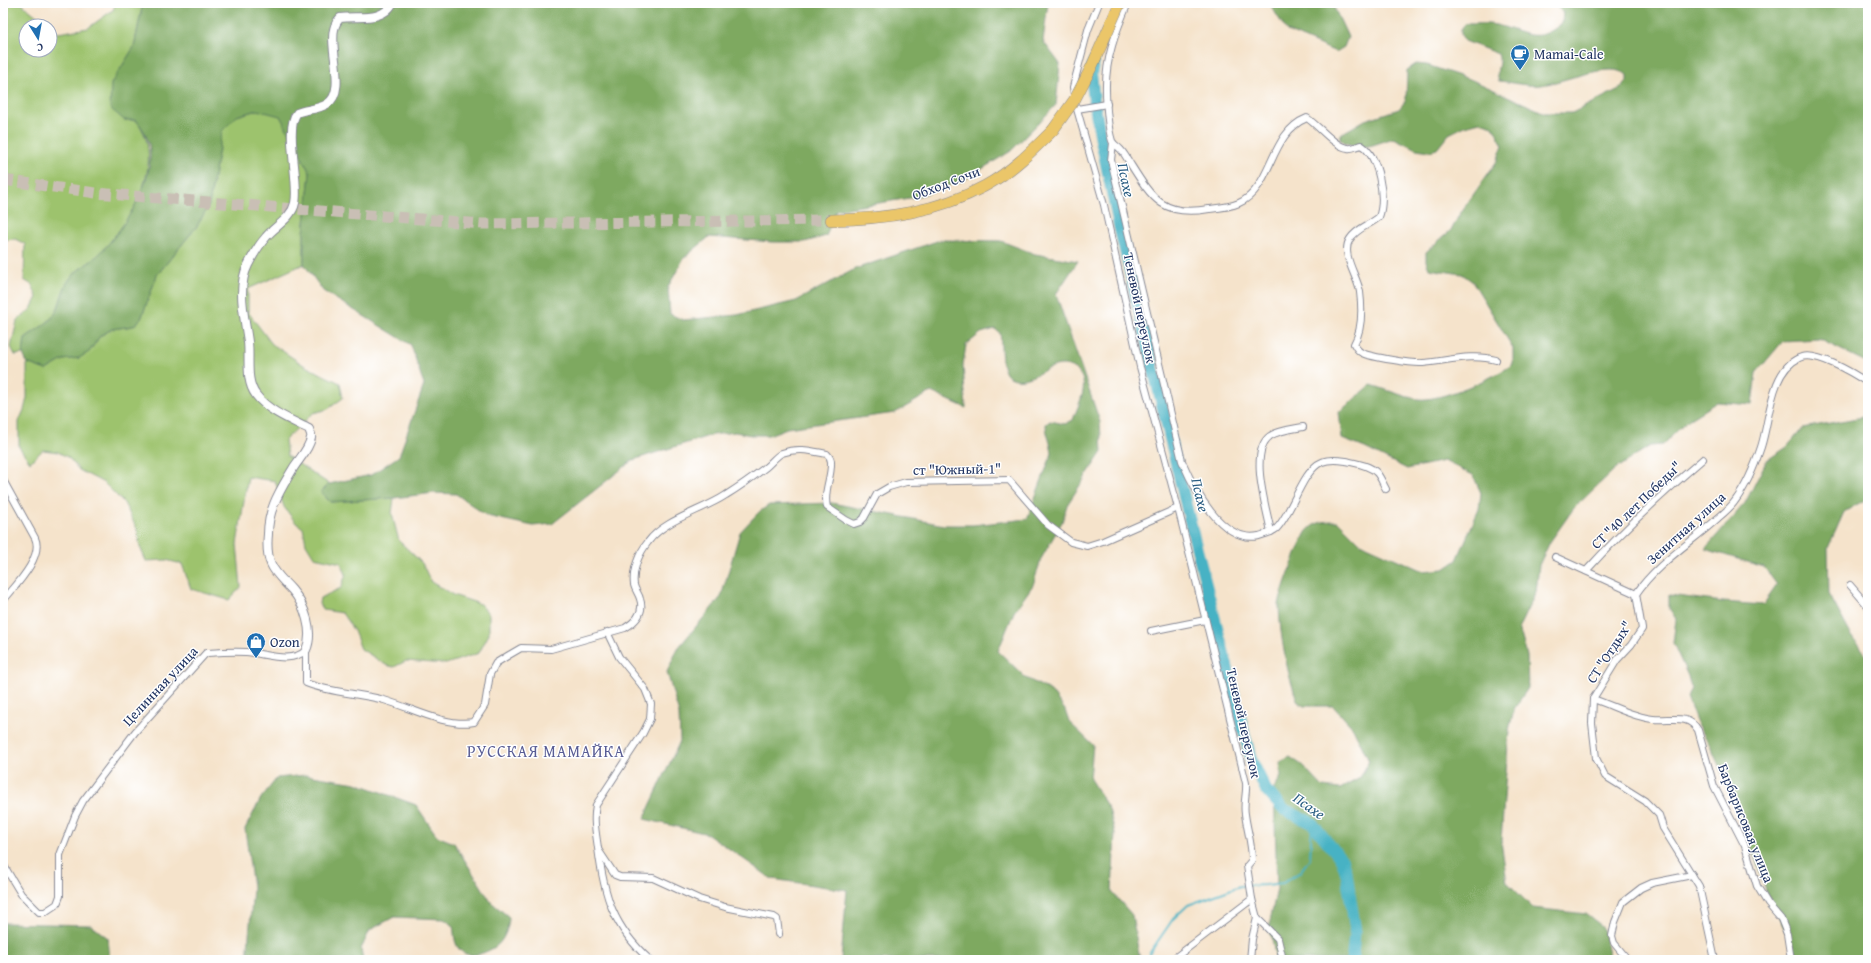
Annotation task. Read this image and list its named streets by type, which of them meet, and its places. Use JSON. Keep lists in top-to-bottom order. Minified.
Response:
{"streets":{"highway":["Обход Сочи"],"street":["Теневой переулок","ст \"Южный-1\"","СТ \"40 лет Победы\"","Зенитная улица","СТ \"Отдых\"","Целинная улица","Барбарисовая улица"]},"crossings":[["Теневой переулок","ст \"Южный-1\""],["Зенитная улица","СТ \"Отдых\""],["СТ \"Отдых\"","Барбарисовая улица"]],"districts":["РУССКАЯ МАМАЙКА"],"water":["Псахе"],"places":{"cafe":["Mamai-Cale"],"shop":["Ozon"]},"north":"bottom"}
